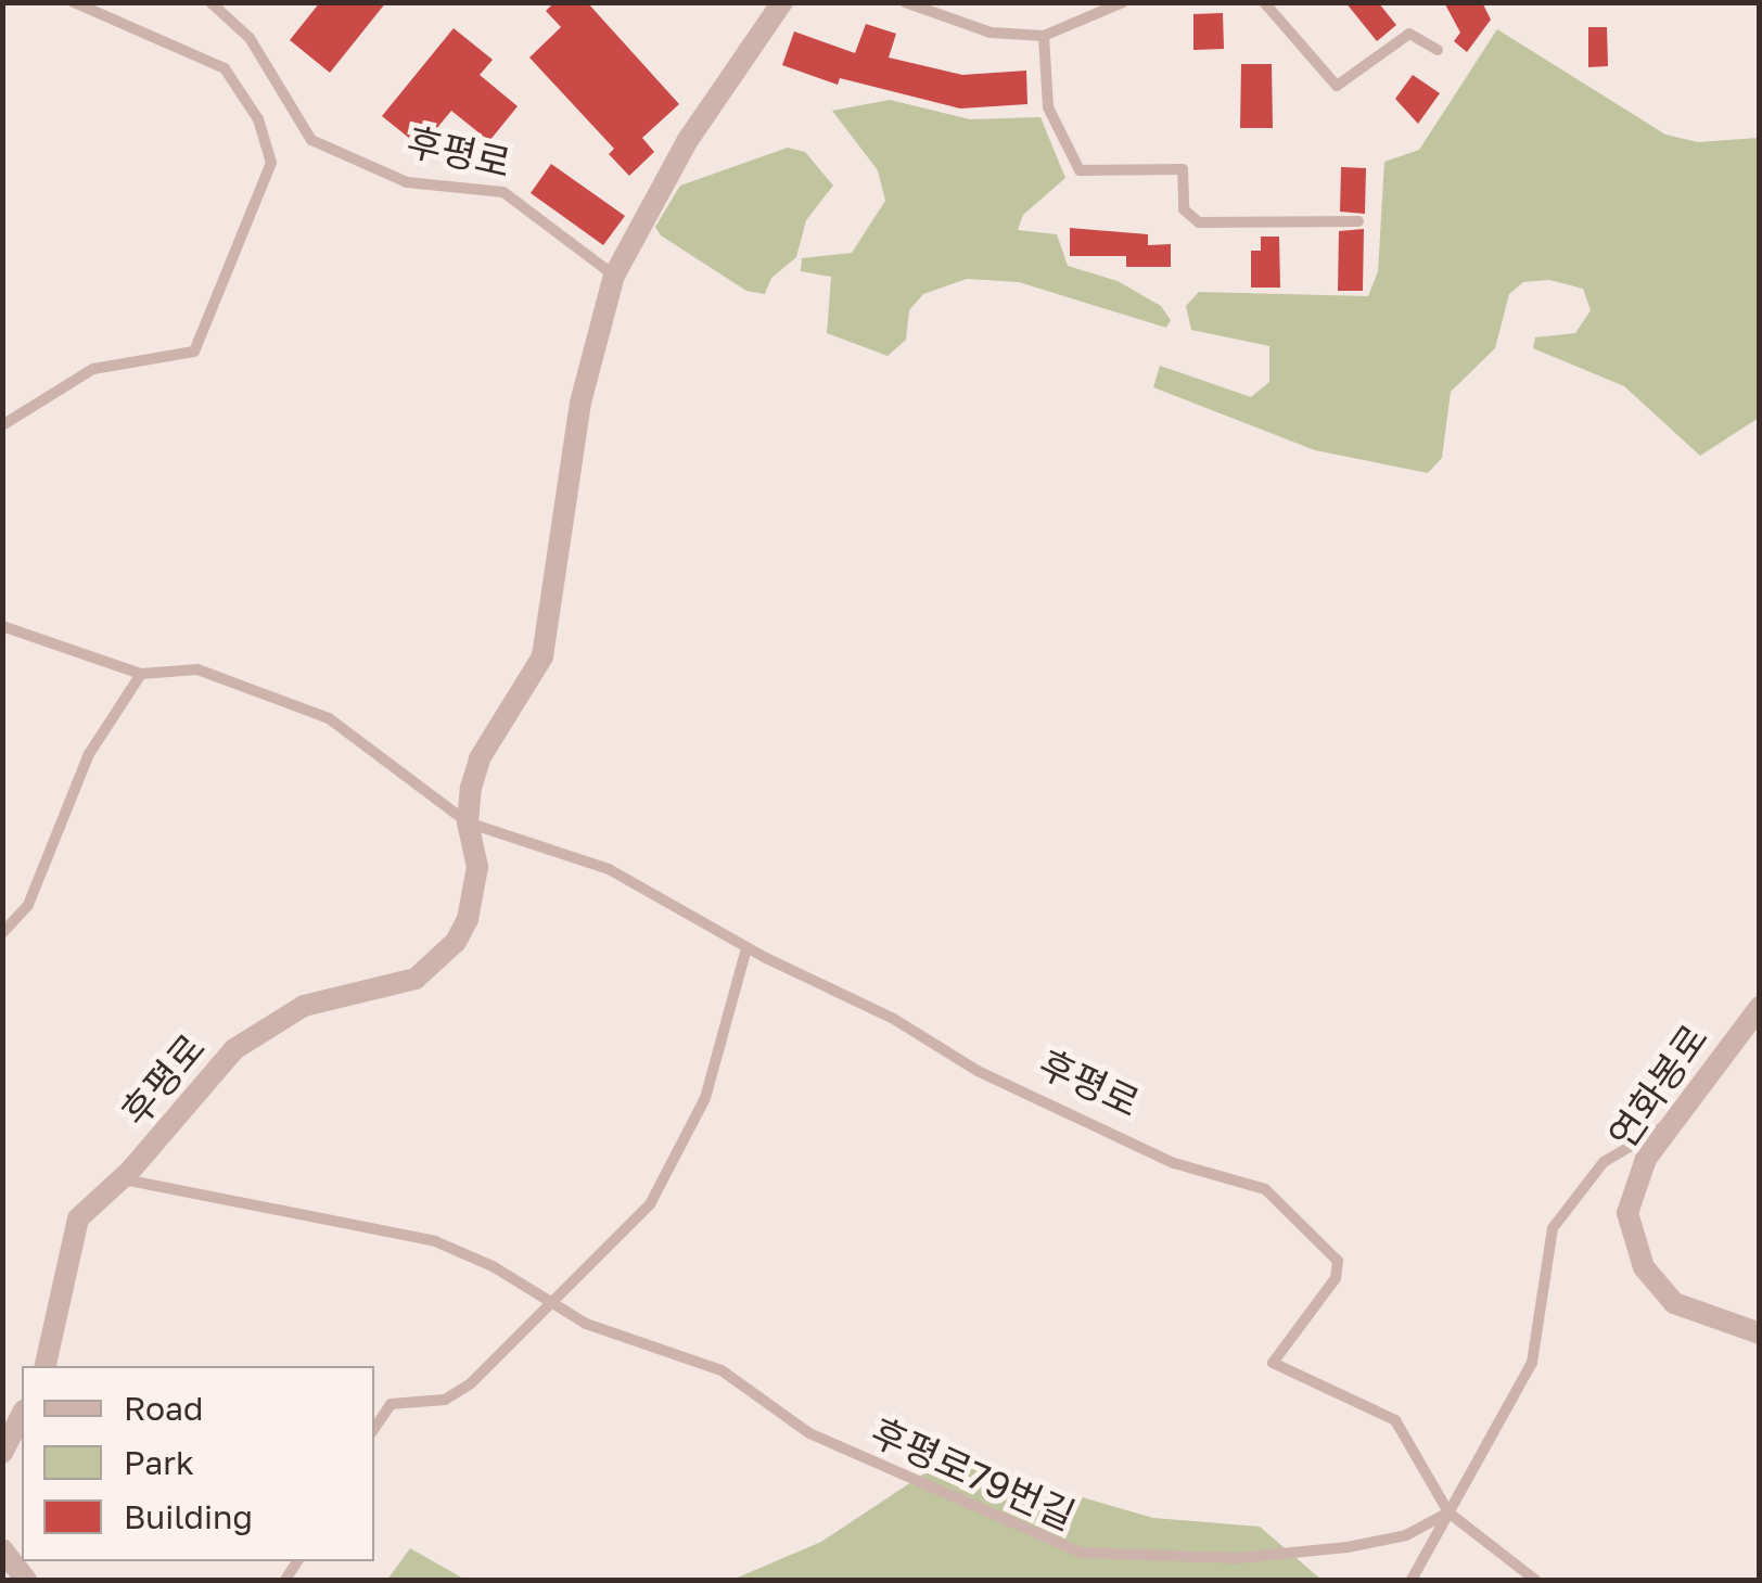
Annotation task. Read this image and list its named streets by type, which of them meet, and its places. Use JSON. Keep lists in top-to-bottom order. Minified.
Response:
{"streets":{"street":["후평로","연화봉로"],"lane":["후평로79번길"]},"crossings":[["후평로","후평로79번길"]],"legend":["Road","Park","Building"]}
